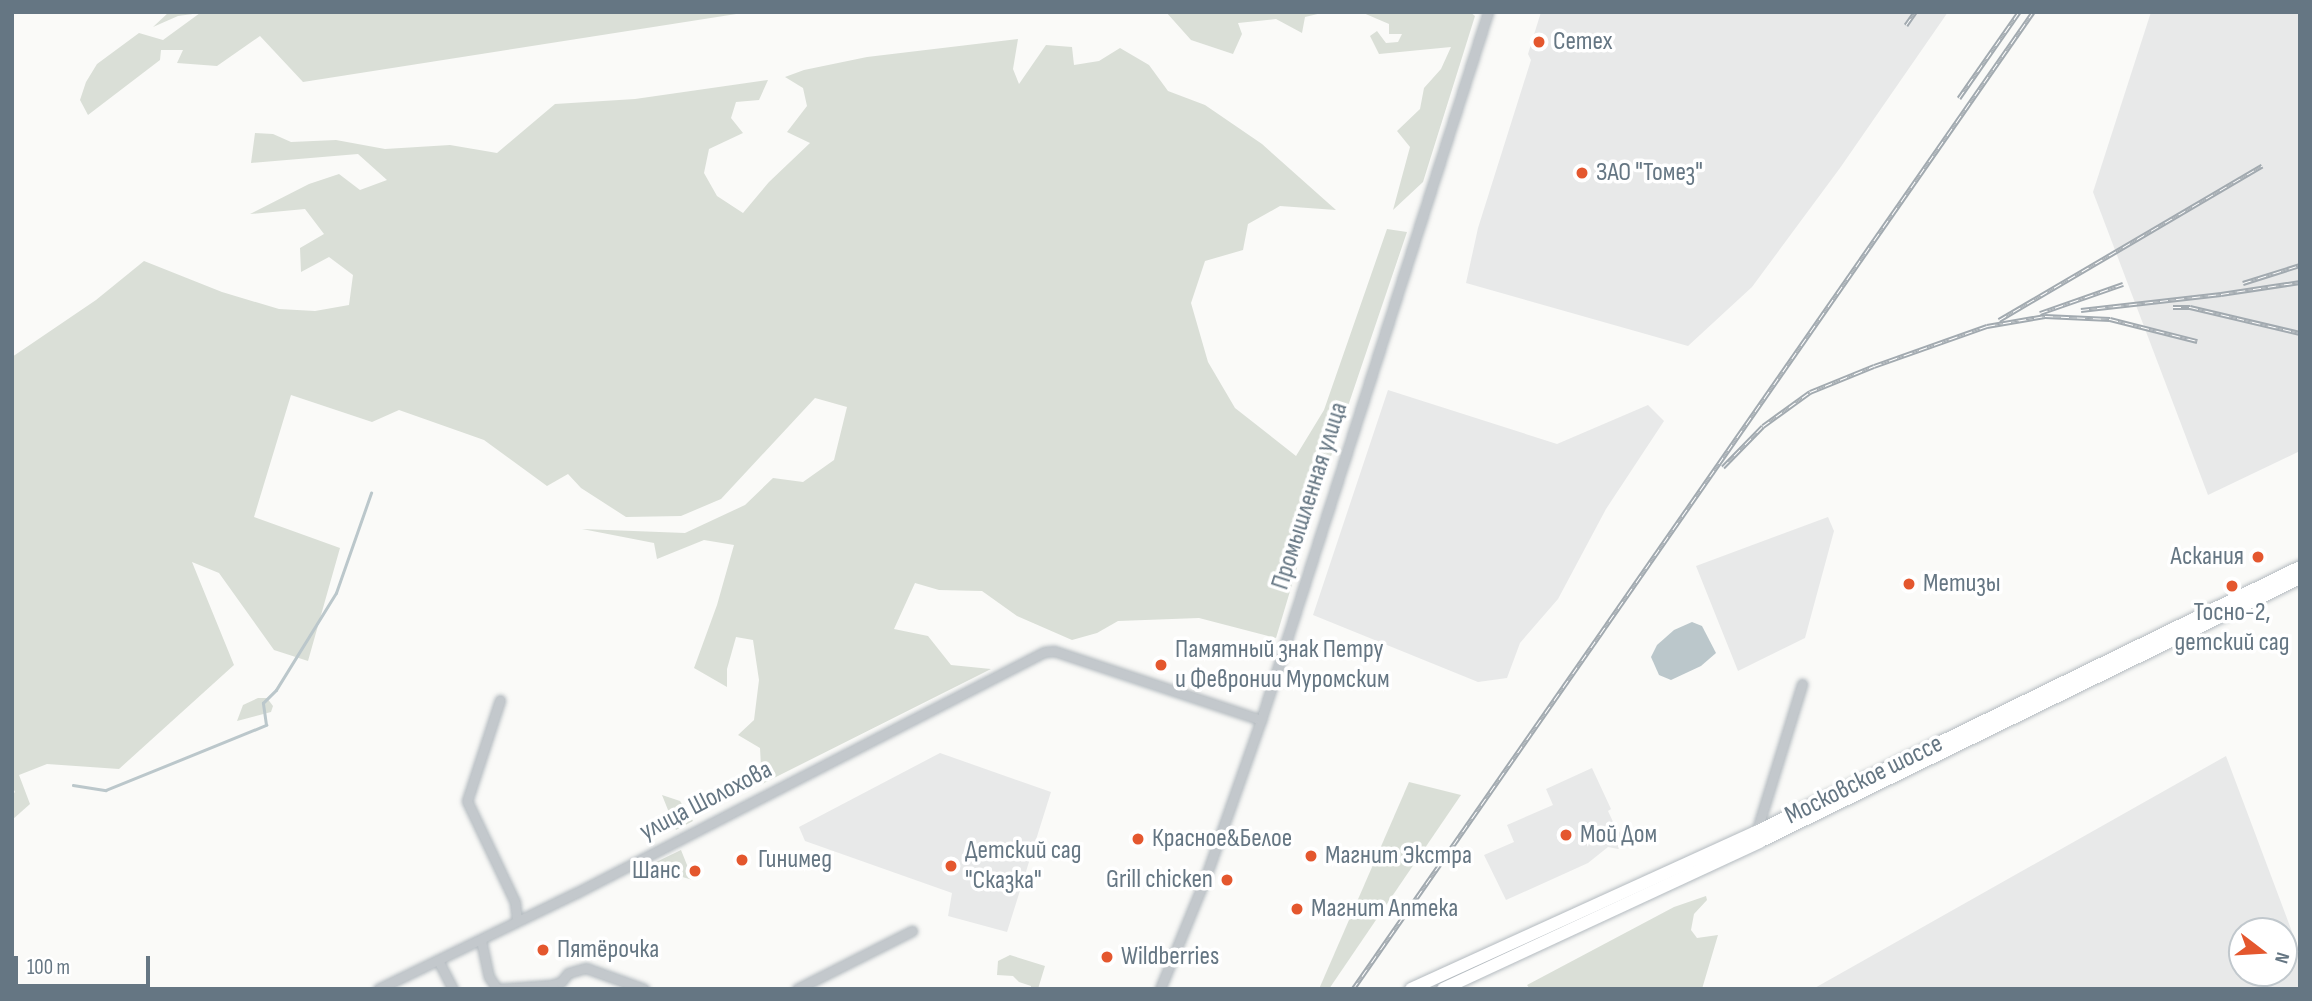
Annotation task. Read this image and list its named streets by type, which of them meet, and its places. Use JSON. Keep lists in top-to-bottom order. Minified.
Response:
{"streets":{"main road":["Московское шоссе"],"street":["Промышленная улица","улица Шолохова"]},"crossings":[["Промышленная улица","улица Шолохова"]],"places":["Cemex","ЗАО \"Томез\"","Аскания","Метизы","Тосно-2, детский сад","Памятный знак Петру и Февронии Муромским","Мой Дом","Красное&Белое","Магнит Экстра","Гинимед","Детский сад \"Сказка\"","Шанс","Grill chicken","Магнит Аптека","Пятёрочка","Wildberries"],"scale_bar":"100 m","north":"right"}
